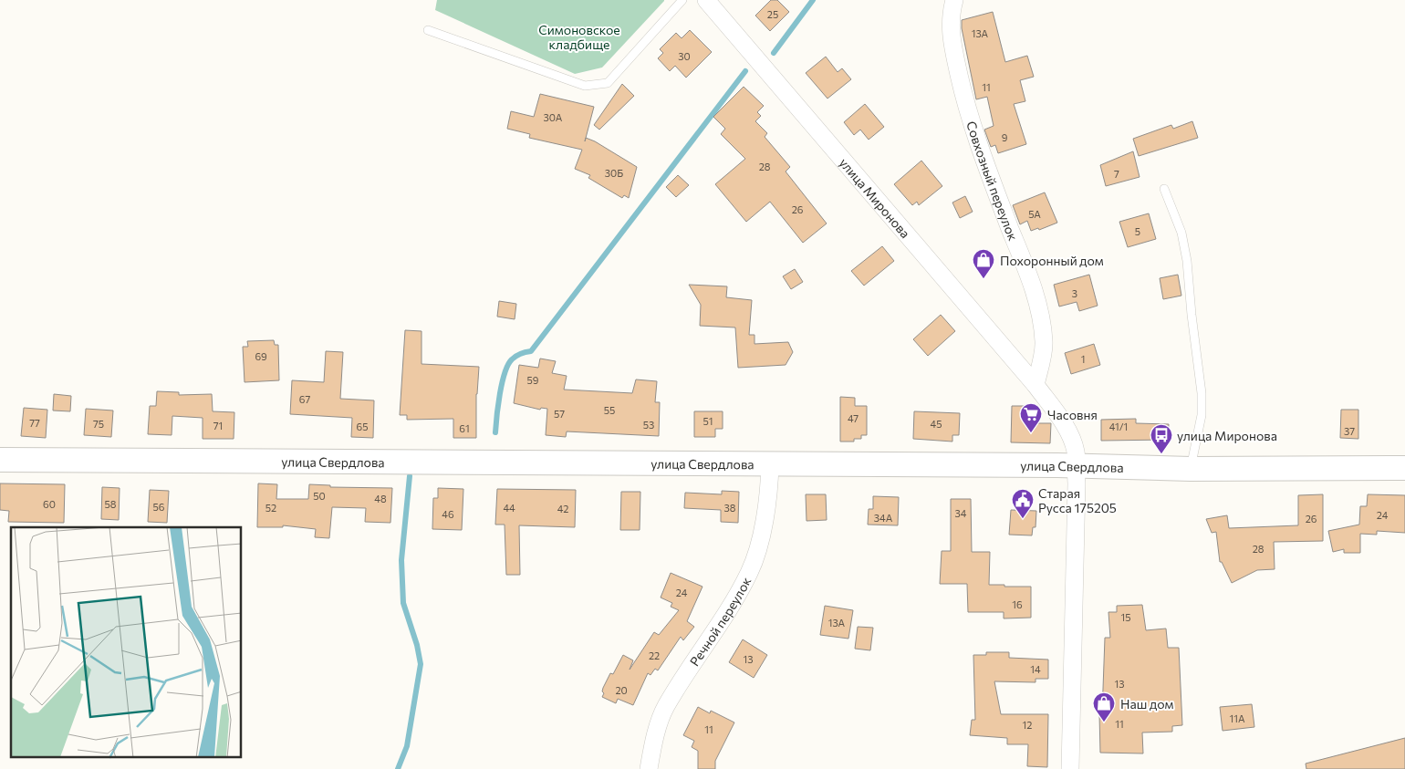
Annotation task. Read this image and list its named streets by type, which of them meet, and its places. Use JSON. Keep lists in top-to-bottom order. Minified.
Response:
{"streets":{"street":["Совхозный переулок","улица Миронова","улица Свердлова","Речной переулок"]},"crossings":[["Совхозный переулок","улица Миронова"],["улица Миронова","улица Свердлова"],["улица Свердлова","Речной переулок"]],"parks":["Симоновское кладбище"],"places":{"shop":["Похоронный дом","Наш дом"],"supermarket":["Часовня"],"bus stop":["улица Миронова"],"public building":["Старая Русса 175205"]},"house_numbers":["25","13А","30","11","30А","9","28","30Б","7","26","5А","5","3","69","1","59","67","55","57","47","51","77","75","45","53","71","65","41/1","61","37","50","48","60","58","56","52","44","38","42","34","46","24","34А","26","28","24","16","15","13А","22","13","14","13","20","11А","11","12","11"]}
